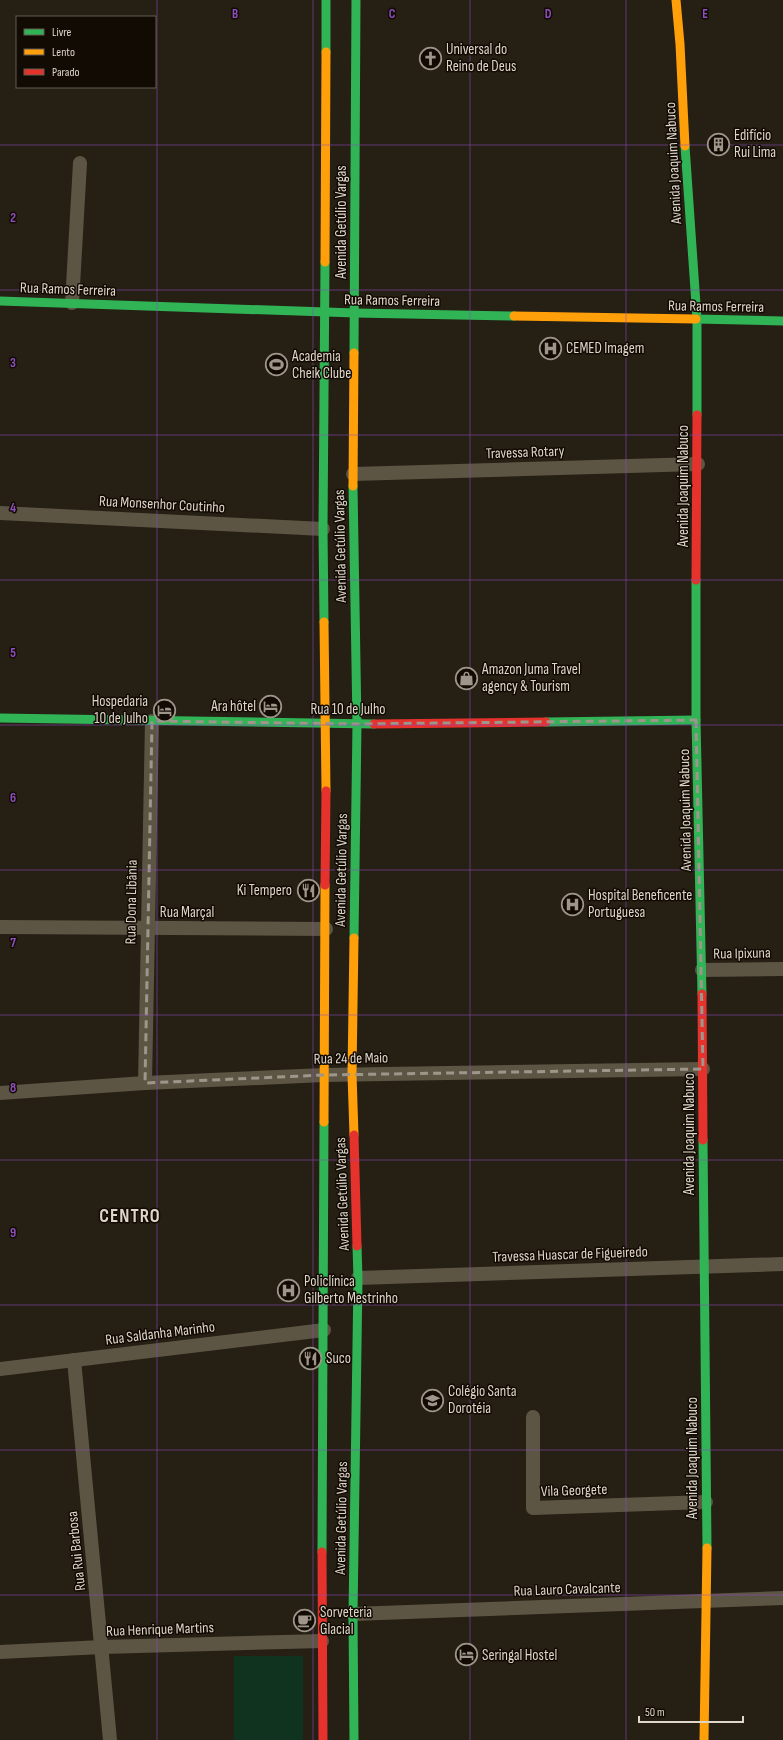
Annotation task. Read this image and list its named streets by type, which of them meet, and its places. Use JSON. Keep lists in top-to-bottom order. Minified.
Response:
{"streets":{"main road":["Avenida Joaquim Nabuco","Avenida Getúlio Vargas","Rua Ramos Ferreira","Rua 10 de Julho"],"street":["Travessa Rotary","Rua Monsenhor Coutinho","Rua Dona Libânia","Rua Marçal","Rua Ipixuna","Rua 24 de Maio","Travessa Huascar de Figueiredo","Rua Saldanha Marinho","Vila Georgete","Rua Rui Barbosa","Rua Lauro Cavalcante","Rua Henrique Martins"]},"crossings":[["Avenida Joaquim Nabuco","Rua Ramos Ferreira"],["Avenida Joaquim Nabuco","Travessa Rotary"],["Avenida Joaquim Nabuco","Rua 10 de Julho"],["Avenida Joaquim Nabuco","Rua Ipixuna"],["Avenida Joaquim Nabuco","Rua 24 de Maio"],["Avenida Joaquim Nabuco","Travessa Huascar de Figueiredo"],["Avenida Joaquim Nabuco","Vila Georgete"],["Avenida Joaquim Nabuco","Rua Lauro Cavalcante"],["Avenida Getúlio Vargas","Rua Ramos Ferreira"],["Avenida Getúlio Vargas","Travessa Rotary"],["Avenida Getúlio Vargas","Rua Monsenhor Coutinho"],["Avenida Getúlio Vargas","Rua 10 de Julho"],["Avenida Getúlio Vargas","Rua Marçal"],["Avenida Getúlio Vargas","Rua 24 de Maio"],["Avenida Getúlio Vargas","Travessa Huascar de Figueiredo"],["Avenida Getúlio Vargas","Rua Saldanha Marinho"],["Avenida Getúlio Vargas","Rua Lauro Cavalcante"],["Avenida Getúlio Vargas","Rua Henrique Martins"],["Rua 10 de Julho","Rua Dona Libânia"],["Rua Dona Libânia","Rua Marçal"],["Rua Dona Libânia","Rua 24 de Maio"],["Rua Saldanha Marinho","Rua Rui Barbosa"],["Rua Rui Barbosa","Rua Henrique Martins"]],"districts":["CENTRO"],"places":{"church":["Universal do Reino de Deus"],"building":["Edifício Rui Lima"],"hospital":["CEMED Imagem","Hospital Beneficente Portuguesa","Policlínica Gilberto Mestrinho"],"sports":["Academia Cheik Clube"],"shop":["Amazon Juma Travel agency & Tourism"],"hotel":["Ara hôtel","Hospedaria 10 de Julho","Seringal Hostel"],"restaurant":["Ki Tempero","Suco"],"school or university":["Colégio Santa Dorotéia"],"cafe":["Sorveteria Glacial"]},"legend":["Livre","Lento","Parado"],"scale_bar":"50 m","grid":{"columns":["B","C","D","E"],"rows":["2","3","4","5","6","7","8","9"]}}
